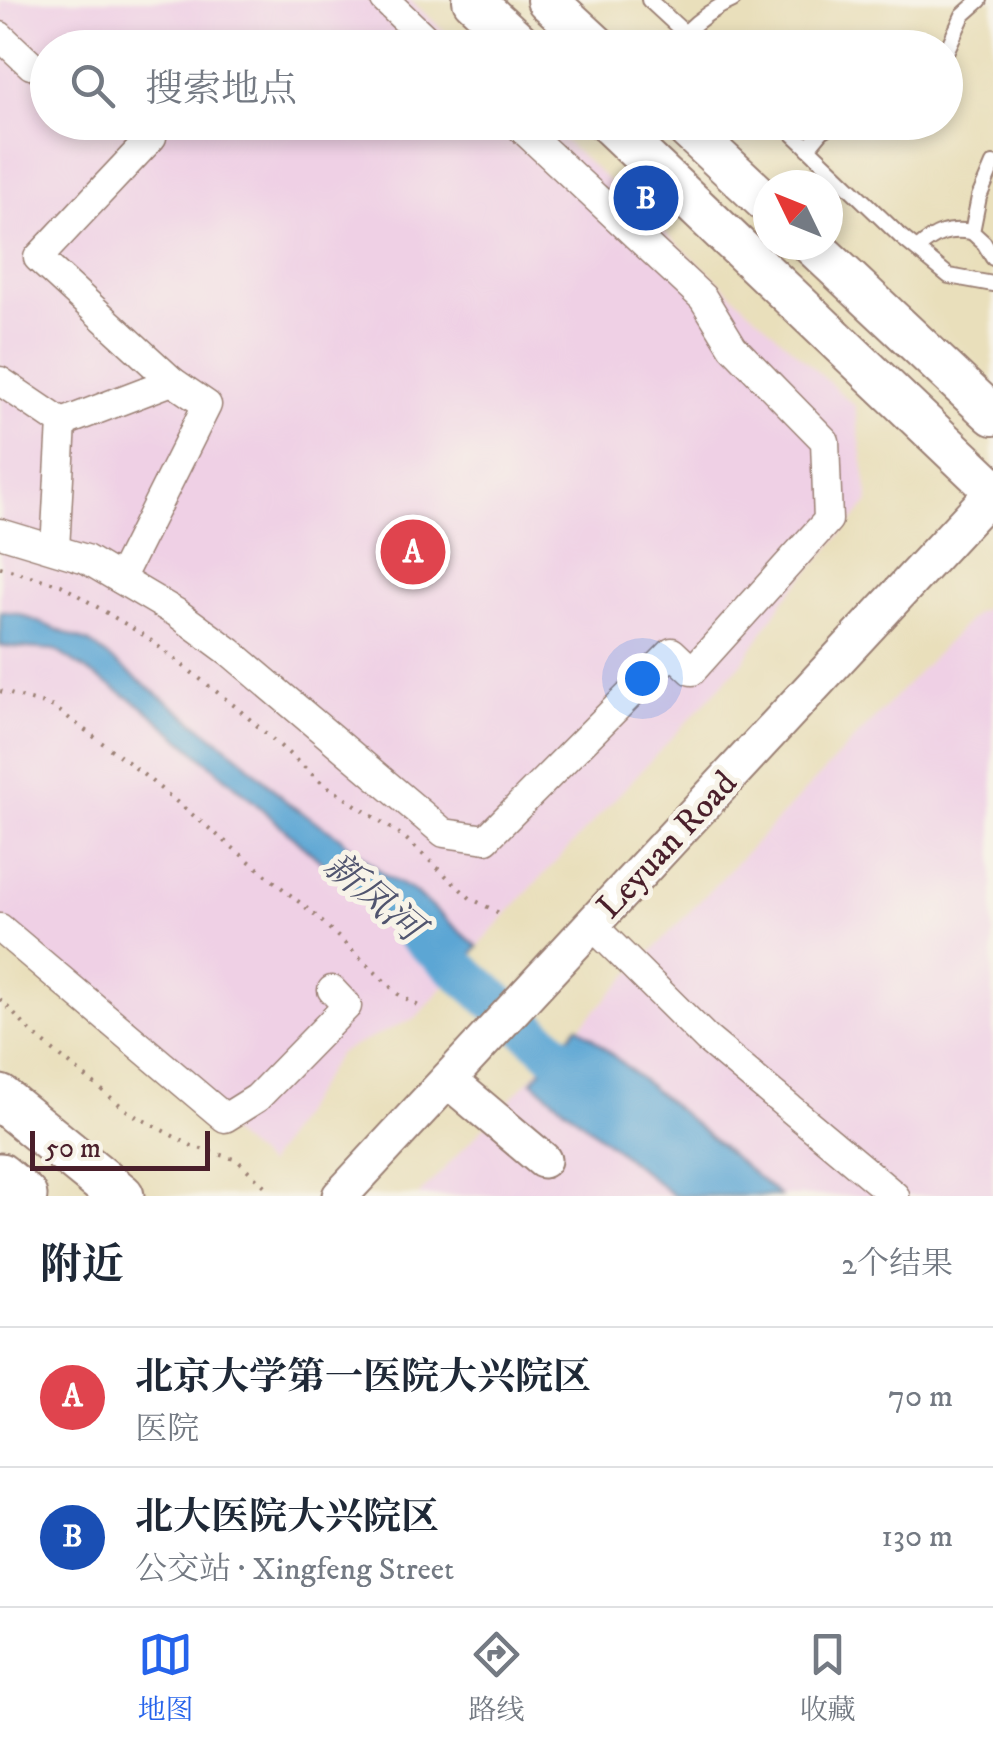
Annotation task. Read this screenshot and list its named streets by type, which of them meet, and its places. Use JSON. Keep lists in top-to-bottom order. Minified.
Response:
{"streets":{"street":["Leyuan Road"]},"water":["新凤河"],"scale_bar":"50 m","north":"top left","page":{"search":"搜索地点","pins":["B","A"],"scale":"50 m","heading":["附近","2个结果"],"list":[{"mark":"A","name":"北京大学第一医院大兴院区","note":"医院","value":"70 m"},{"mark":"B","name":"北大医院大兴院区","note":"公交站 · Xingfeng Street","value":"130 m"}],"nav":["地图","路线","收藏"]}}
